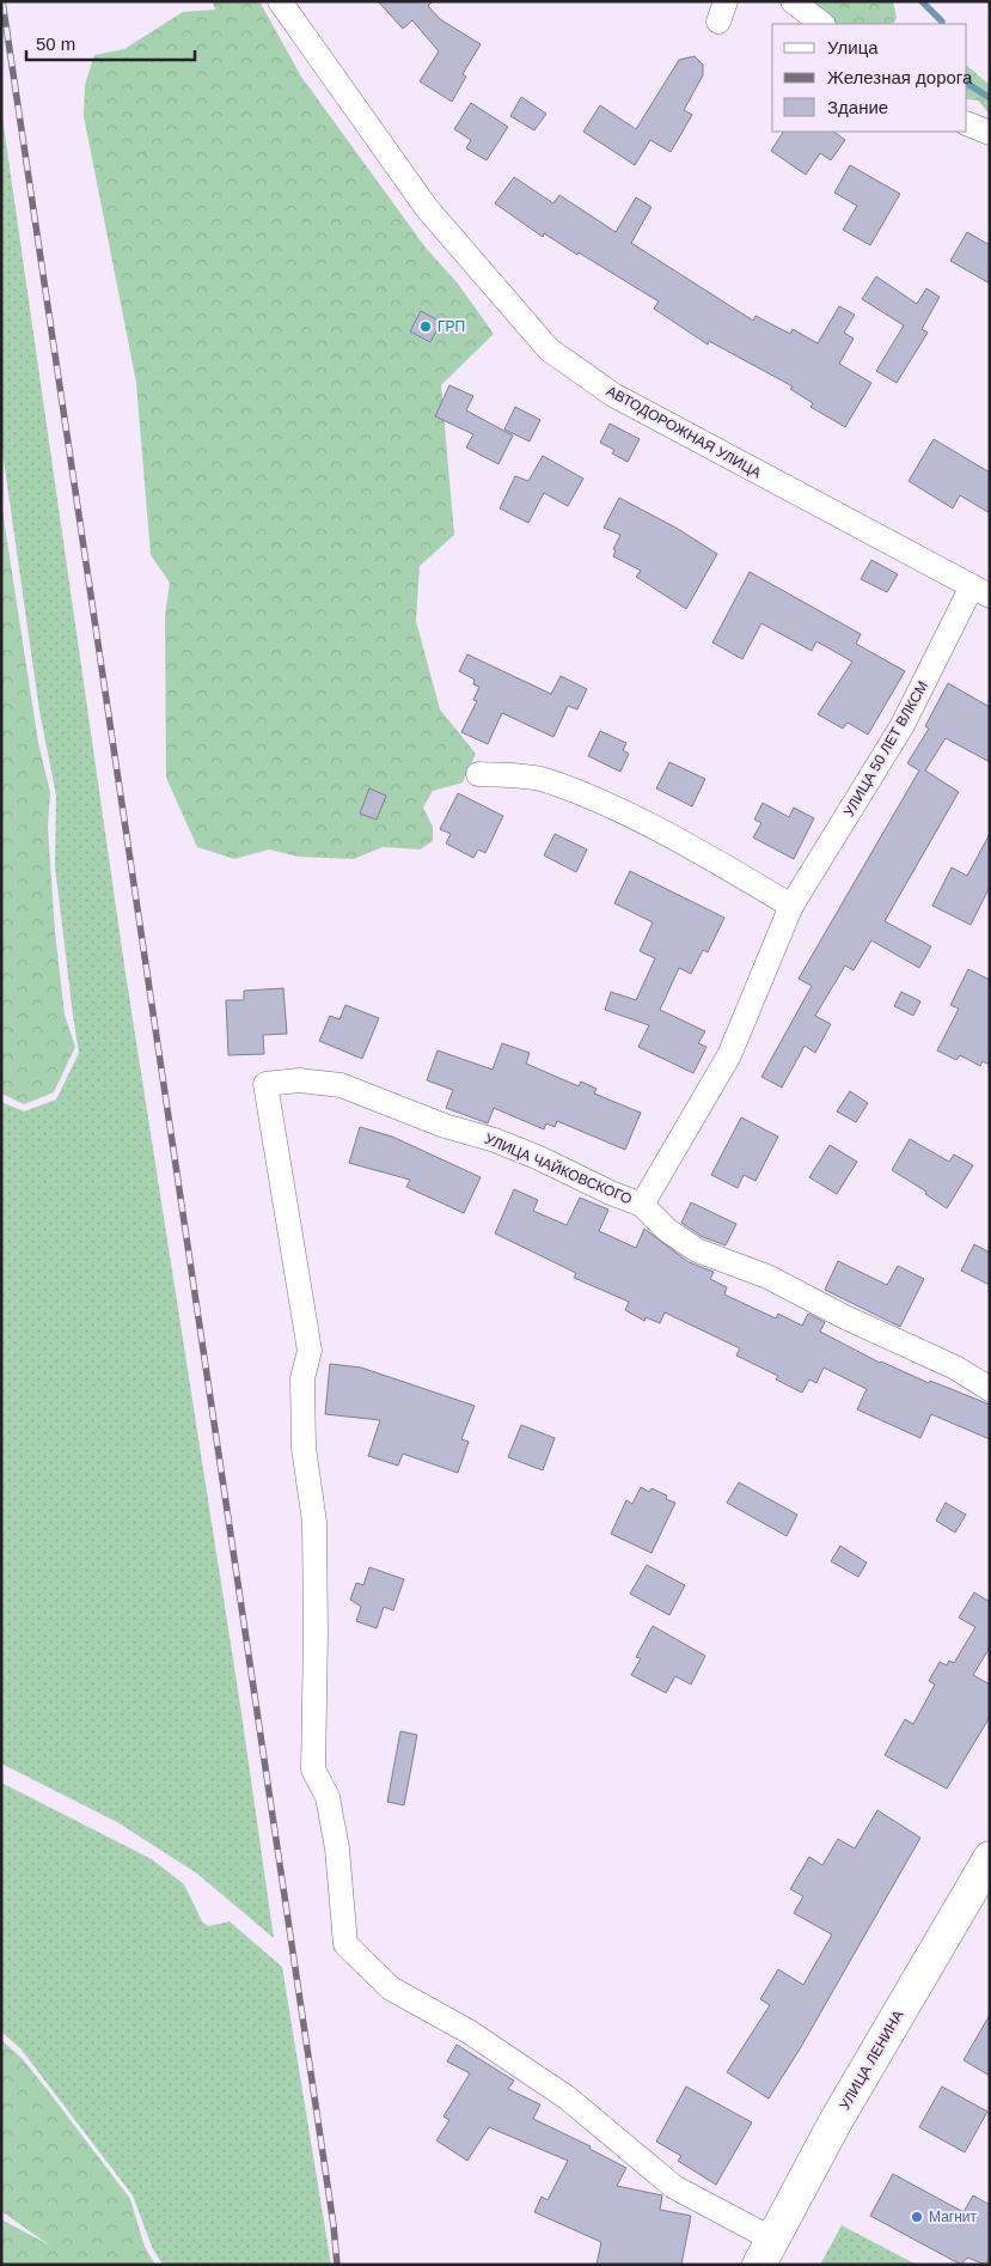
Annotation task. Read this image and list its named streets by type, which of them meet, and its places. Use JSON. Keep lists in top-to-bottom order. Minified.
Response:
{"streets":{"main road":["УЛИЦА ЛЕНИНА"],"street":["АВТОДОРОЖНАЯ УЛИЦА","УЛИЦА 50 ЛЕТ ВЛКСМ","УЛИЦА ЧАЙКОВСКОГО"]},"crossings":[["АВТОДОРОЖНАЯ УЛИЦА","УЛИЦА 50 ЛЕТ ВЛКСМ"],["УЛИЦА 50 ЛЕТ ВЛКСМ","УЛИЦА ЧАЙКОВСКОГО"],["УЛИЦА ЧАЙКОВСКОГО","УЛИЦА ЛЕНИНА"]],"places":["ГРП","Магнит"],"legend":["Улица","Железная дорога","Здание"],"scale_bar":"50 m"}
